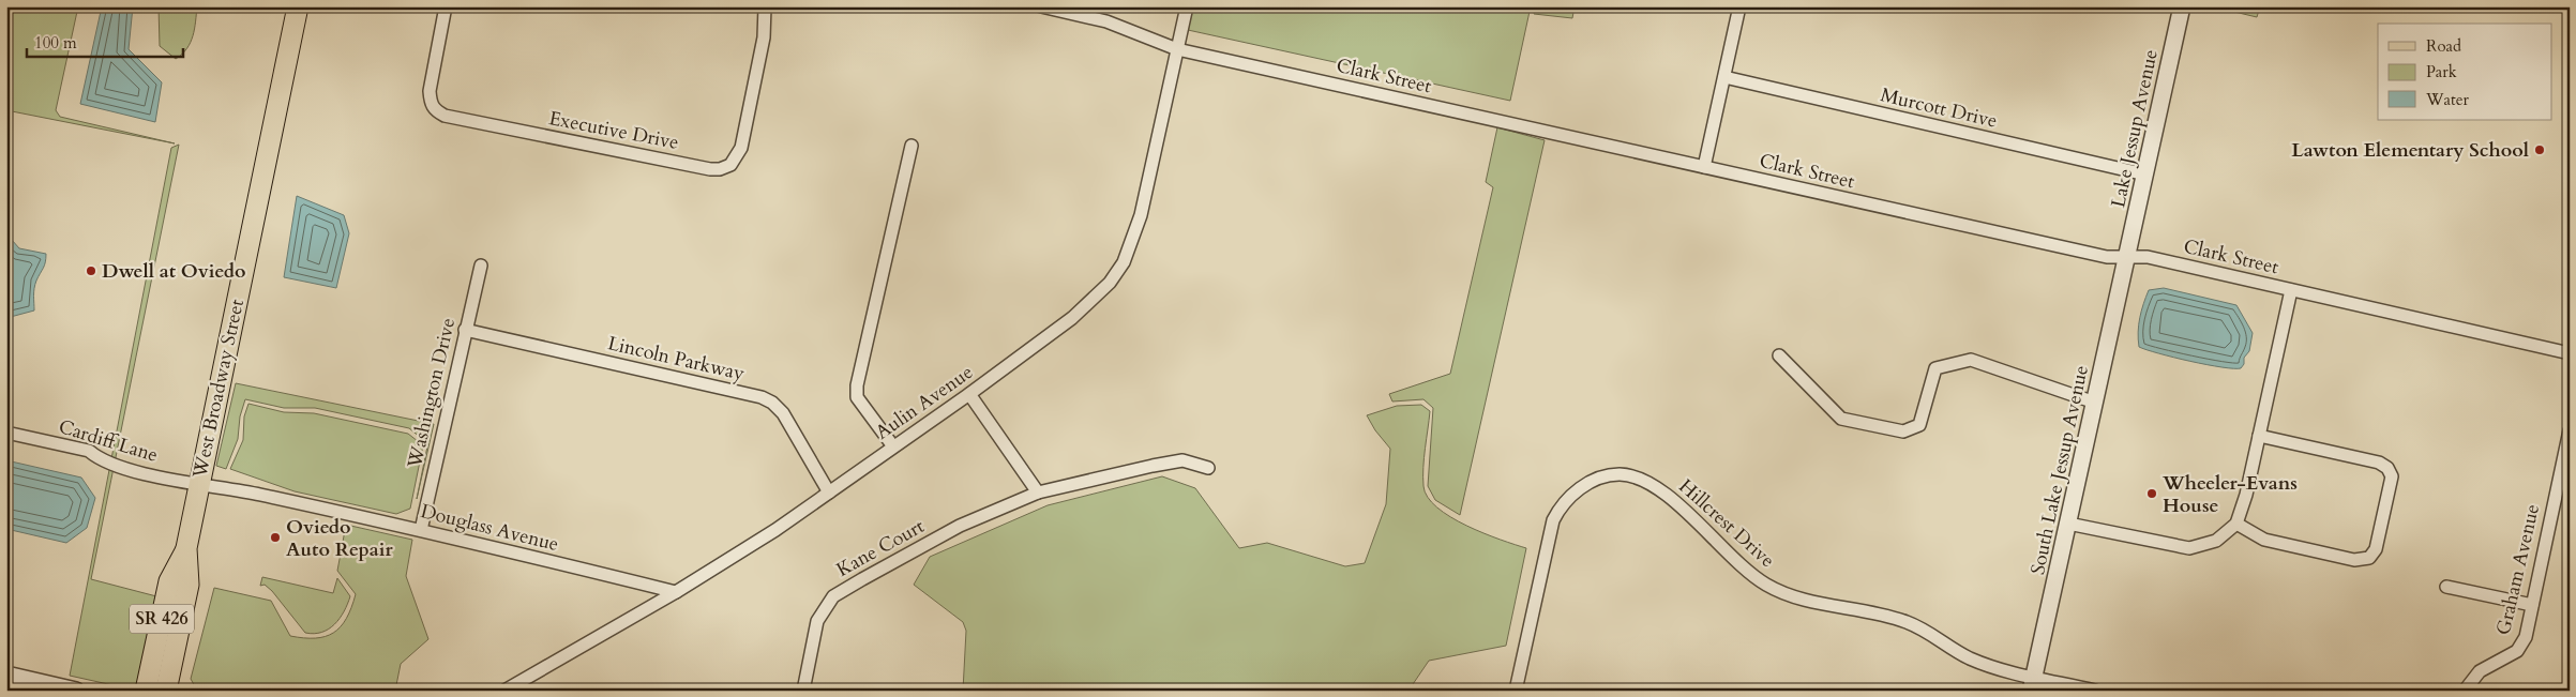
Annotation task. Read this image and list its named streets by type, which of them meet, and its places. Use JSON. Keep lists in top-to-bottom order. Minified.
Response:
{"streets":{"main road":["West Broadway Street","SR 426"],"street":["Clark Street","Murcott Drive","Lake Jessup Avenue","Executive Drive","Lincoln Parkway","Washington Drive","Aulin Avenue","Cardiff Lane","South Lake Jessup Avenue","Hillcrest Drive","Douglass Avenue","Kane Court","Graham Avenue"]},"crossings":[["Clark Street","Lake Jessup Avenue"],["Clark Street","Aulin Avenue"],["Clark Street","South Lake Jessup Avenue"],["Murcott Drive","Lake Jessup Avenue"],["Lake Jessup Avenue","South Lake Jessup Avenue"],["Lincoln Parkway","Washington Drive"],["Lincoln Parkway","Aulin Avenue"],["West Broadway Street","Cardiff Lane"],["West Broadway Street","Douglass Avenue"],["Washington Drive","Douglass Avenue"],["Aulin Avenue","Douglass Avenue"],["Cardiff Lane","Douglass Avenue"],["South Lake Jessup Avenue","Hillcrest Drive"]],"places":["Lawton Elementary School","Dwell at Oviedo","Wheeler-Evans House","Oviedo Auto Repair"],"legend":["Road","Park","Water"],"scale_bar":"100 m"}
